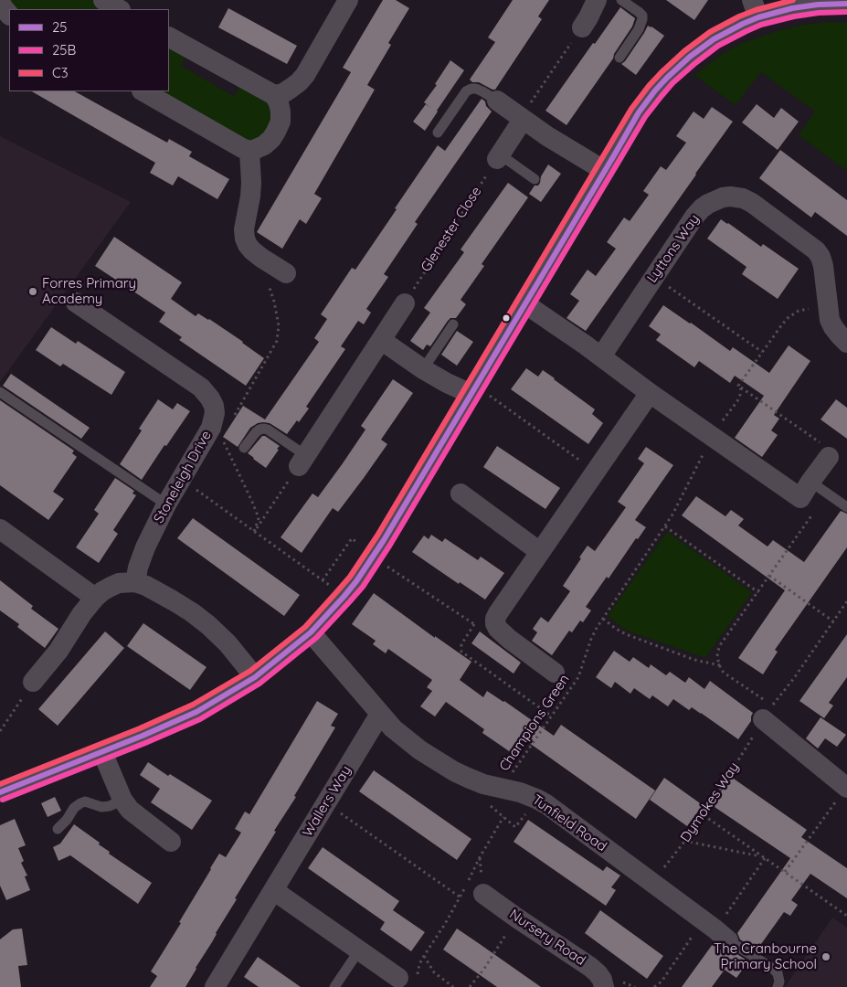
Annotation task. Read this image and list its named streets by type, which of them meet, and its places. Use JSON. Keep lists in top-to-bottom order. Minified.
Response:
{"streets":{"street":["Lyttons Way","Stoneleigh Drive","Wallers Way","Tunfield Road","Nursery Road"],"path":["Glenester Close","Champions Green","Dymokes Way"]},"crossings":[["Champions Green","Tunfield Road"],["Wallers Way","Tunfield Road"],["Dymokes Way","Tunfield Road"]],"places":["Forres Primary Academy","The Cranbourne Primary School"],"lines":["transit line C3","transit line 25","transit line 25B"],"legend":["25","25B","C3"]}
